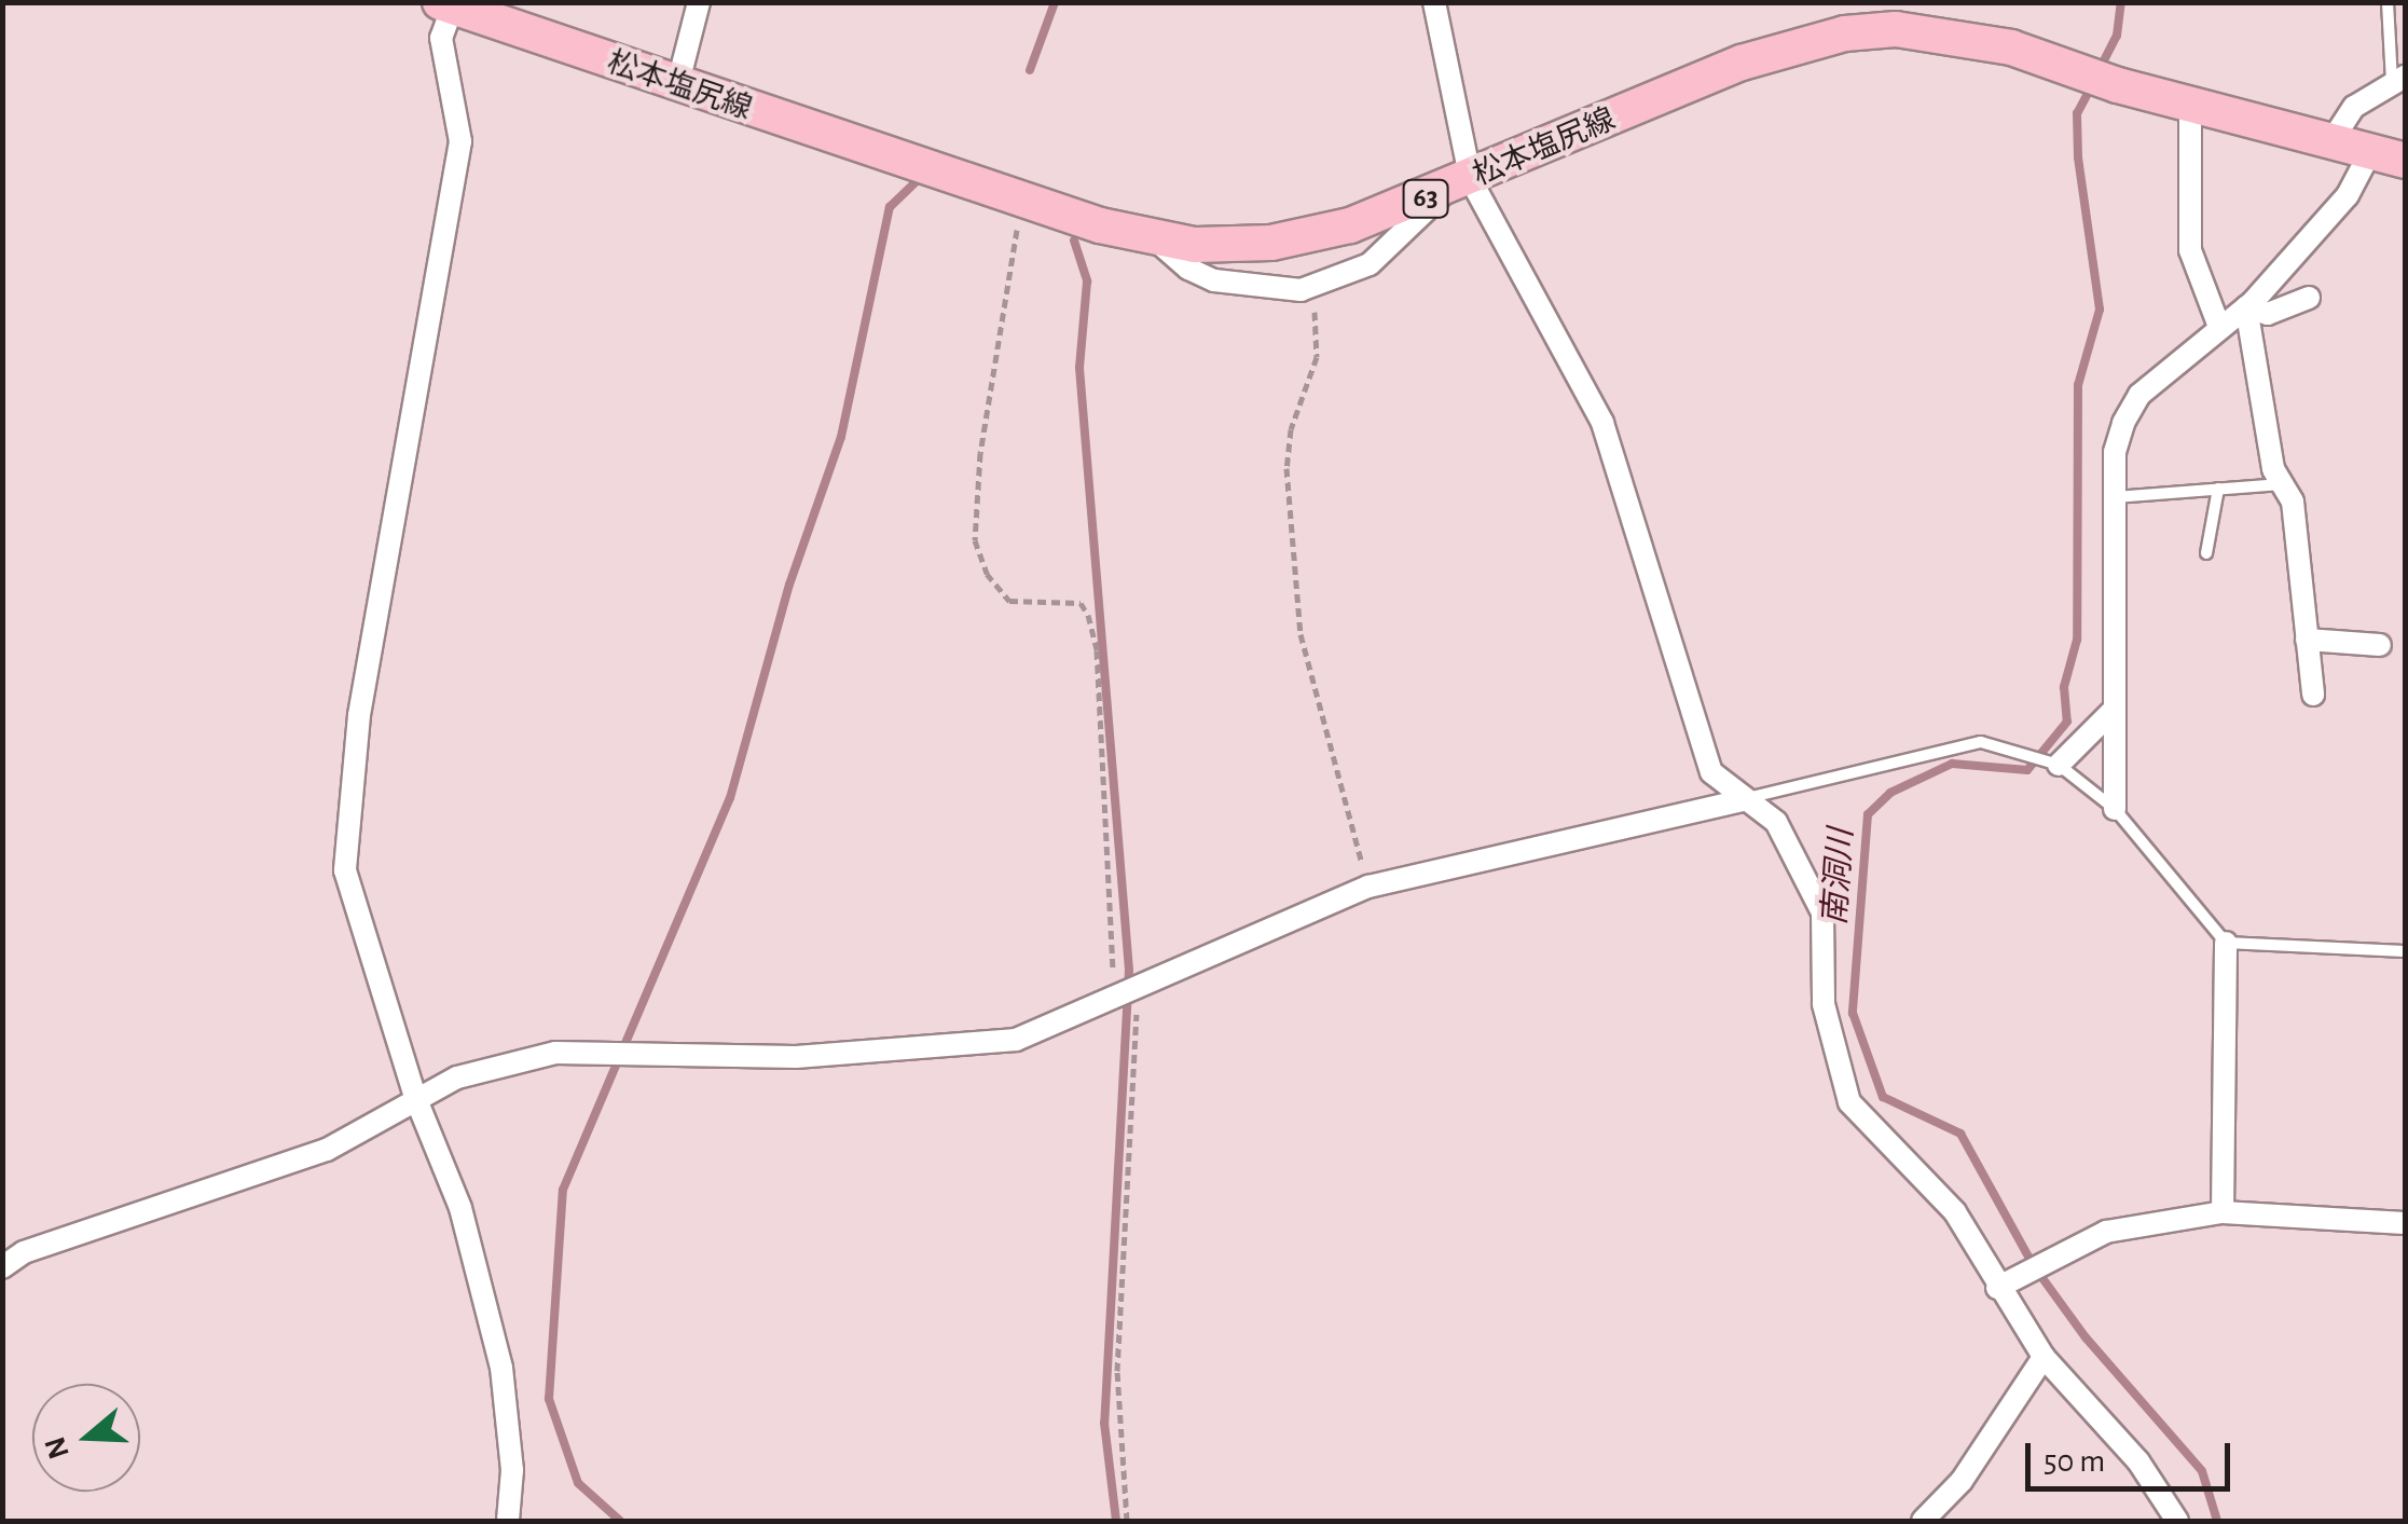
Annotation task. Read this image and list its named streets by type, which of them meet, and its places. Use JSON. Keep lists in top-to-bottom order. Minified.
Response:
{"streets":{"main road":["松本塩尻線","63"]},"water":["南洞川"],"scale_bar":"50 m","north":"left"}
